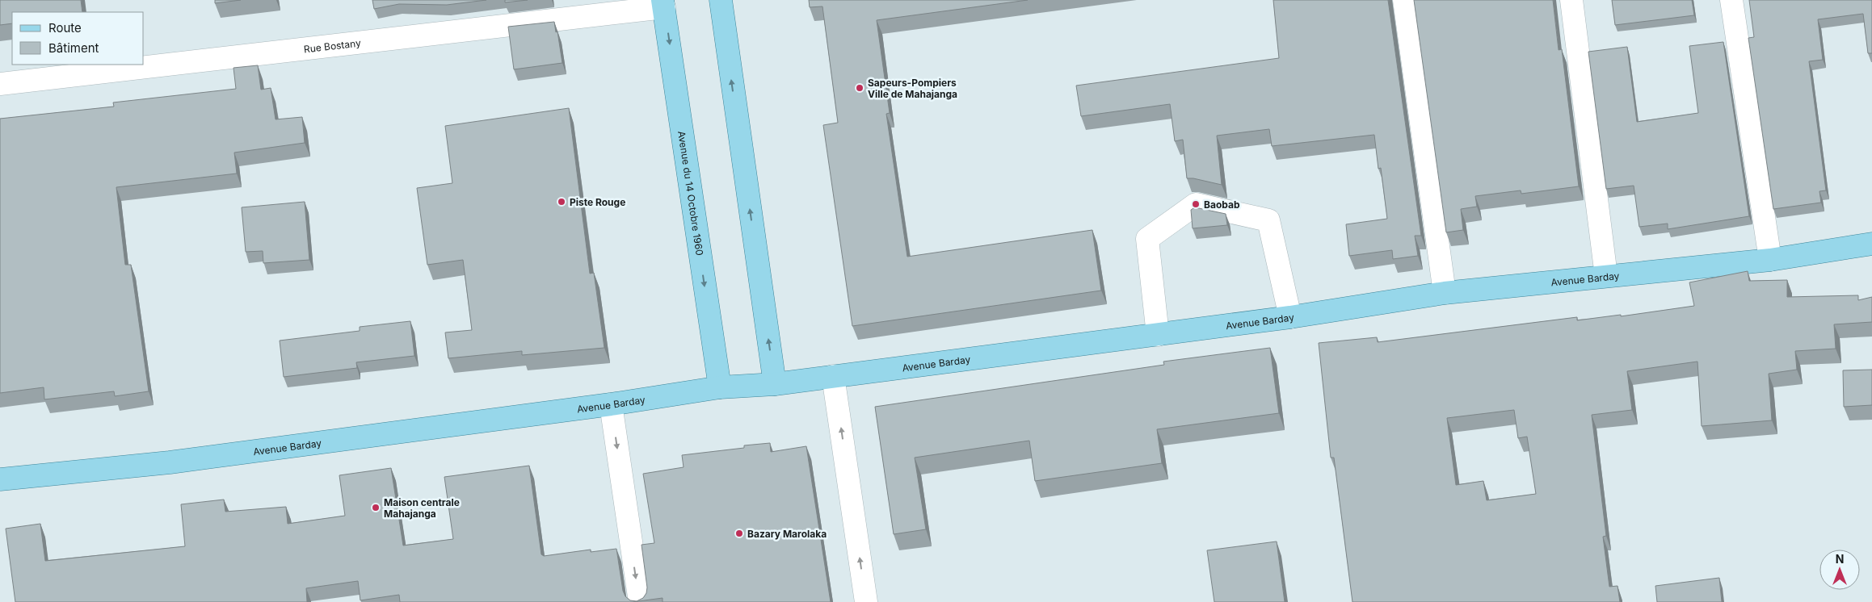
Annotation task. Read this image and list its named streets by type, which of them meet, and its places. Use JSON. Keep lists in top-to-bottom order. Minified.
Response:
{"streets":{"main road":["Avenue du 14 Octobre 1960","Avenue Barday"],"street":["Rue Bostany"]},"crossings":[["Rue Bostany","Avenue du 14 Octobre 1960"],["Avenue du 14 Octobre 1960","Avenue Barday"]],"places":["Sapeurs-Pompiers Ville de Mahajanga","Piste Rouge","Baobab","Maison centrale Mahajanga","Bazary Marolaka"],"legend":["Route","Bâtiment"],"north":"top"}
